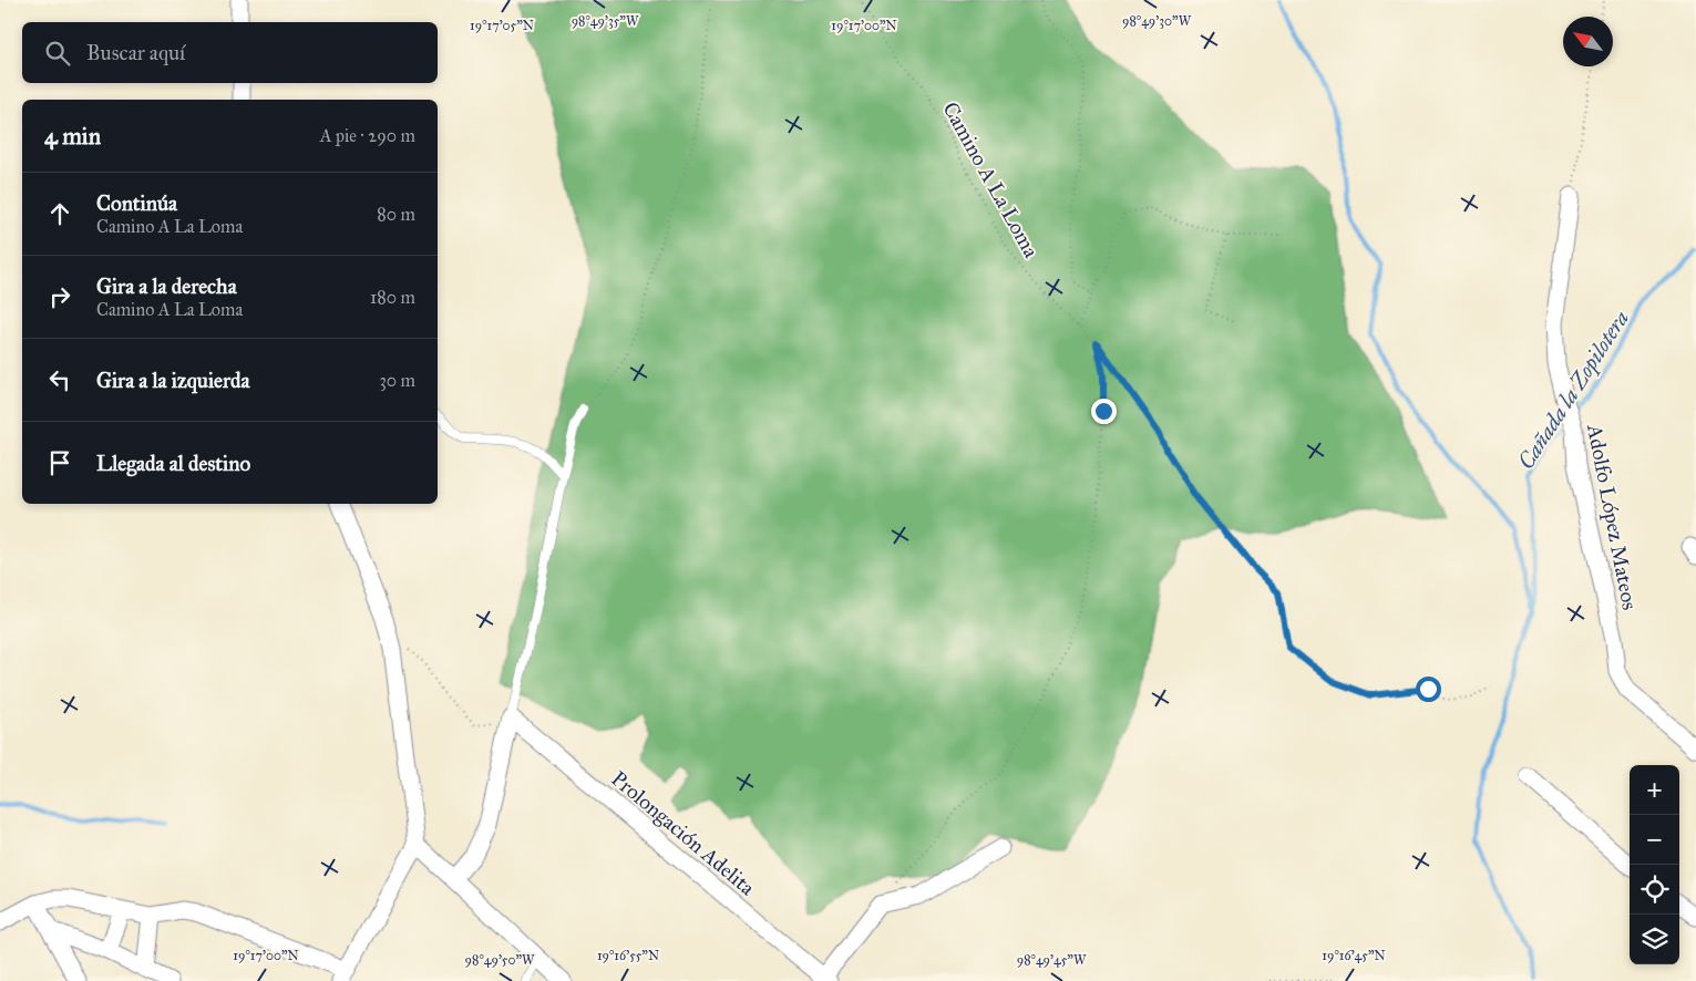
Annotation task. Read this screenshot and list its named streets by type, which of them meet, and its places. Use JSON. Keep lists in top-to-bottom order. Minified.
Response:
{"streets":{"street":["Adolfo López Mateos","Prolongación Adelita"],"path":["Camino A La Loma"]},"water":["Cañada la Zopilotera"],"north":"top left","page":{"search":"Buscar aquí","heading":["4 min","A pie · 290 m"],"list":[["Continúa","Camino A La Loma","80 m"],["Gira a la derecha","Camino A La Loma","180 m"],["Gira a la izquierda","30 m"],"Llegada al destino"],"map_buttons":["+","−"]},"coordinates":["98°49'35\"W","98°49'30\"W","19°17'05\"N","19°17'00\"N","19°16'55\"N","19°16'45\"N","98°49'50\"W","98°49'45\"W"]}
